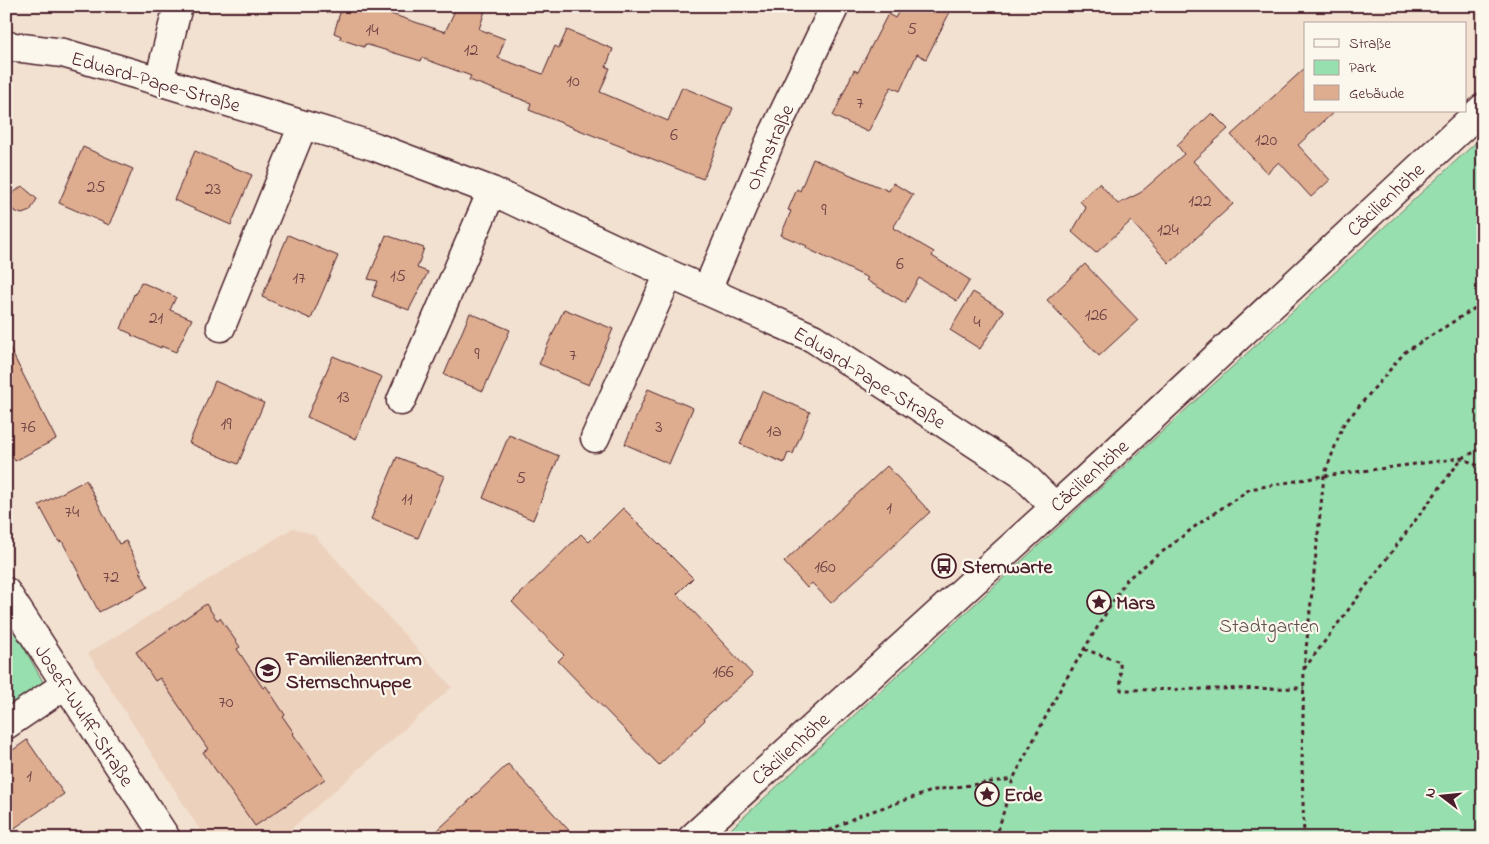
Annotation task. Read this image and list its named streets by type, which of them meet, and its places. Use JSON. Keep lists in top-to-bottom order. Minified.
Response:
{"streets":{"street":["Eduard-Pape-Straße","Ohmstraße","Cäcilienhöhe","Josef-Wulff-Straße"]},"crossings":[["Eduard-Pape-Straße","Ohmstraße"],["Eduard-Pape-Straße","Cäcilienhöhe"]],"parks":["Stadtgarten"],"places":{"bus stop":["Sternwarte"],"place":["Mars","Erde"],"school or university":["Familienzentrum Sternschnuppe"]},"house_numbers":["5","14","12","10","7","6","120","25","23","122","9","124","6","15","17","126","21","4","9","7","13","19","76","3","1a","5","11","1","74","160","72","166","70","1"],"legend":["Straße","Park","Gebäude"],"north":"left"}
